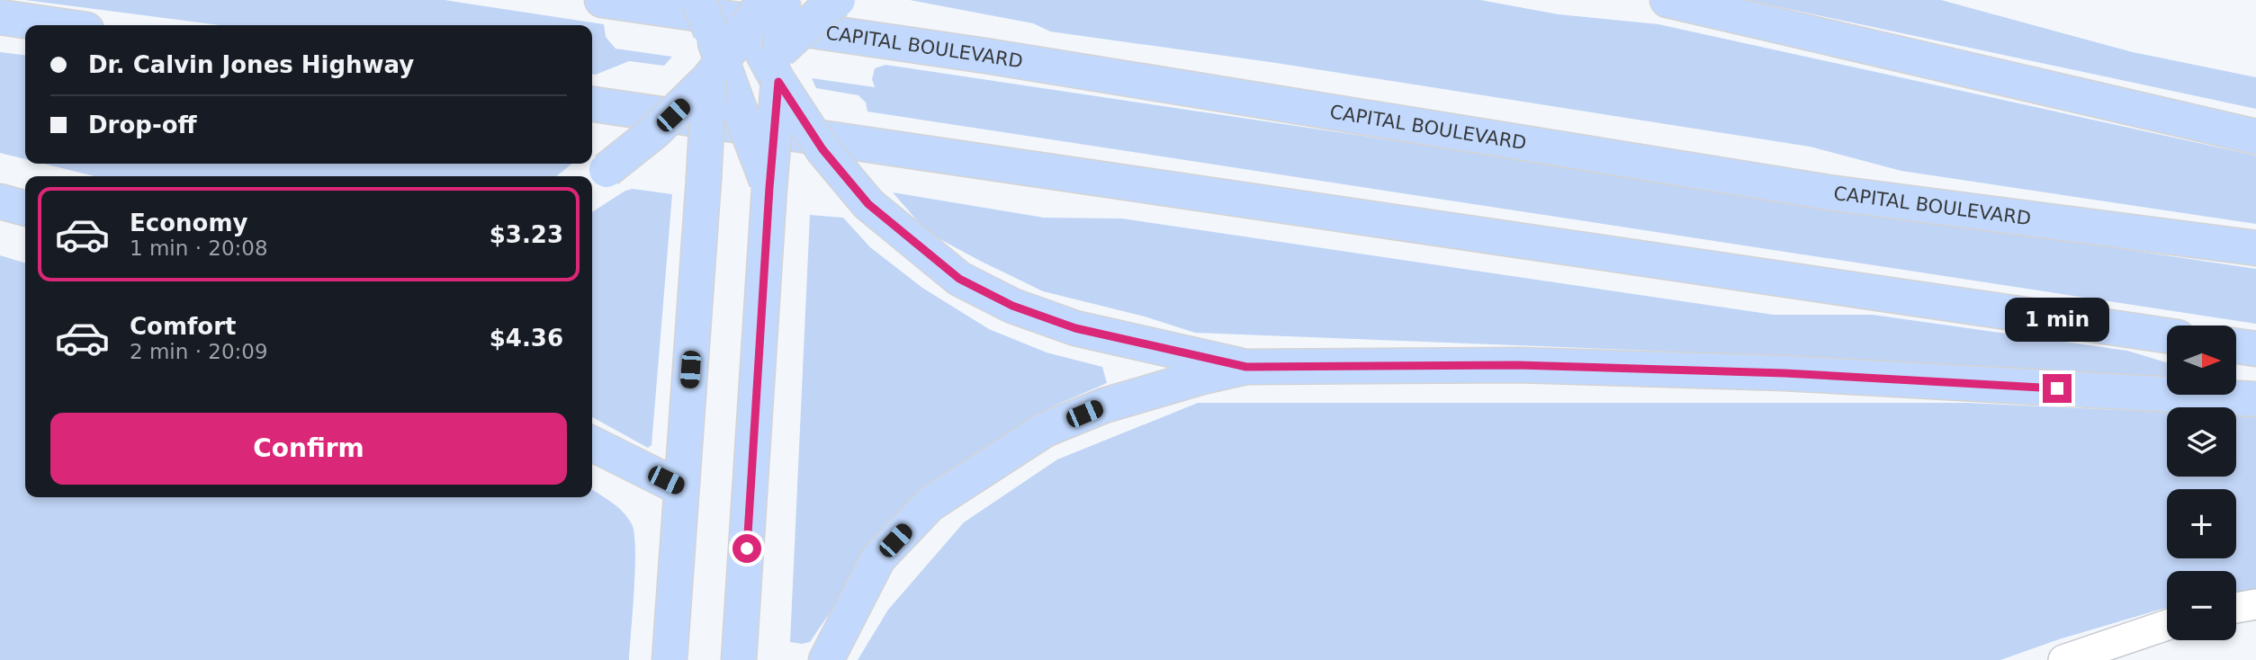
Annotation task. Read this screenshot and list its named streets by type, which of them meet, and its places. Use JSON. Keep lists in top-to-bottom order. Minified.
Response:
{"streets":{"highway":["CAPITAL BOULEVARD"]},"north":"right","page":{"banner":["Dr. Calvin Jones Highway","Drop-off"],"list":[{"name":"Economy","note":"1 min · 20:08","value":"$3.23"},{"name":"Comfort","note":"2 min · 20:09","value":"$4.36"}],"bubble":"1 min","map_buttons":["+","−"],"buttons":"Confirm"}}
